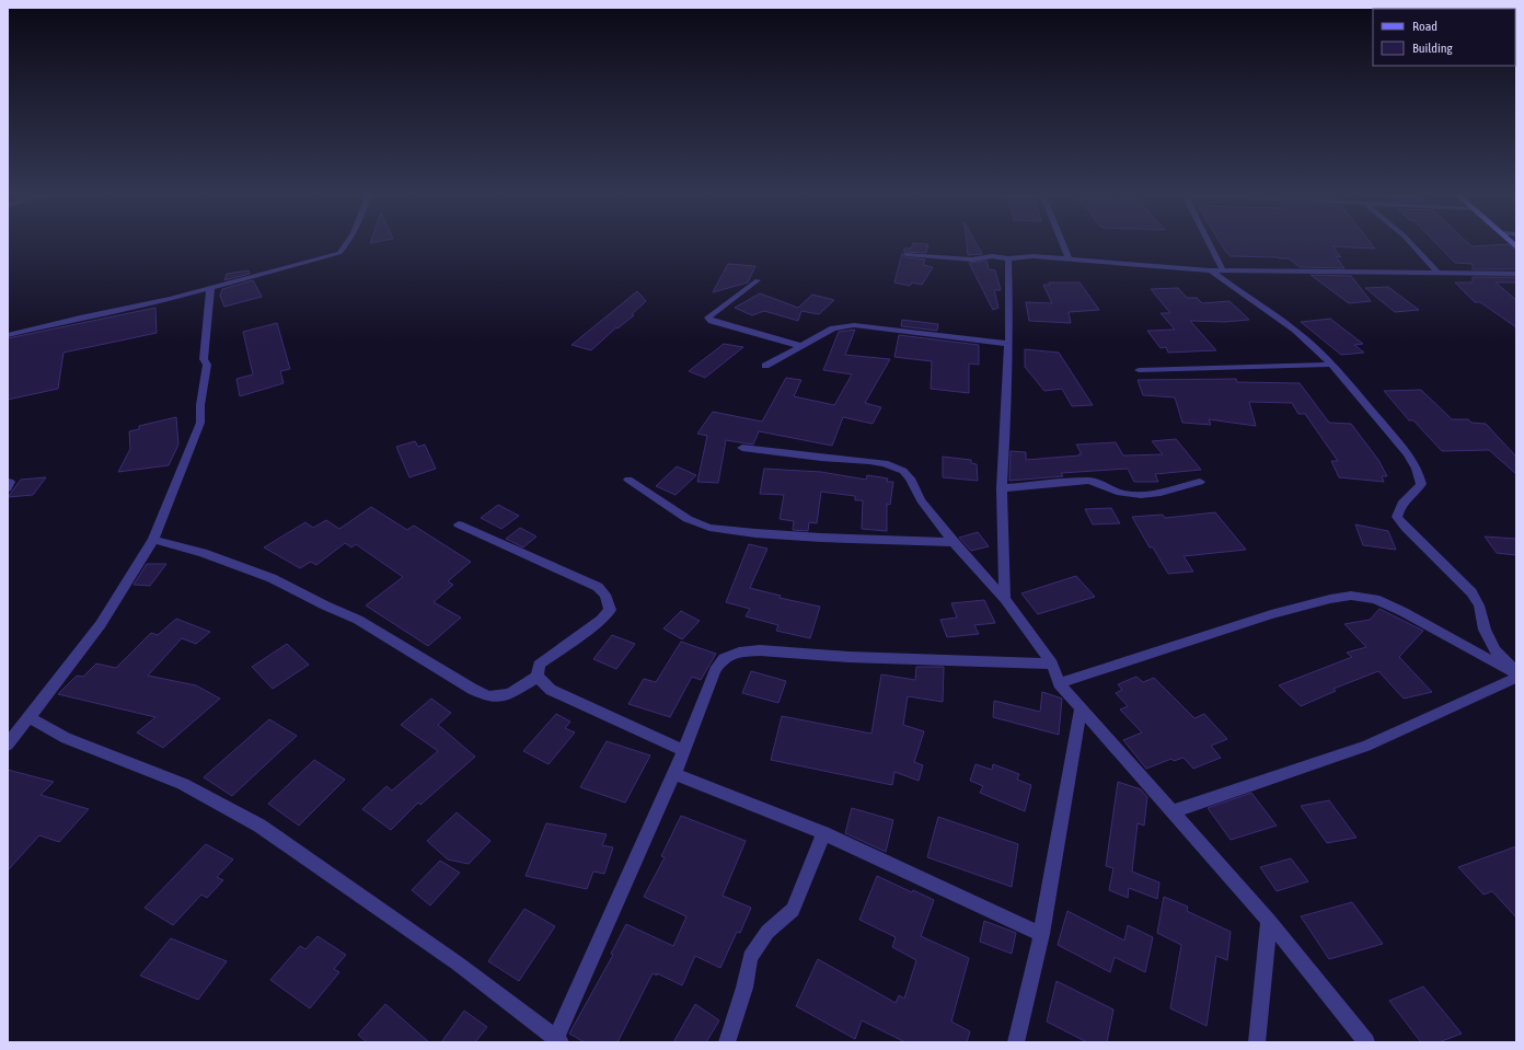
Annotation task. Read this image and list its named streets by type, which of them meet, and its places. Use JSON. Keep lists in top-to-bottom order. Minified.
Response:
{"legend":["Road","Building"]}
